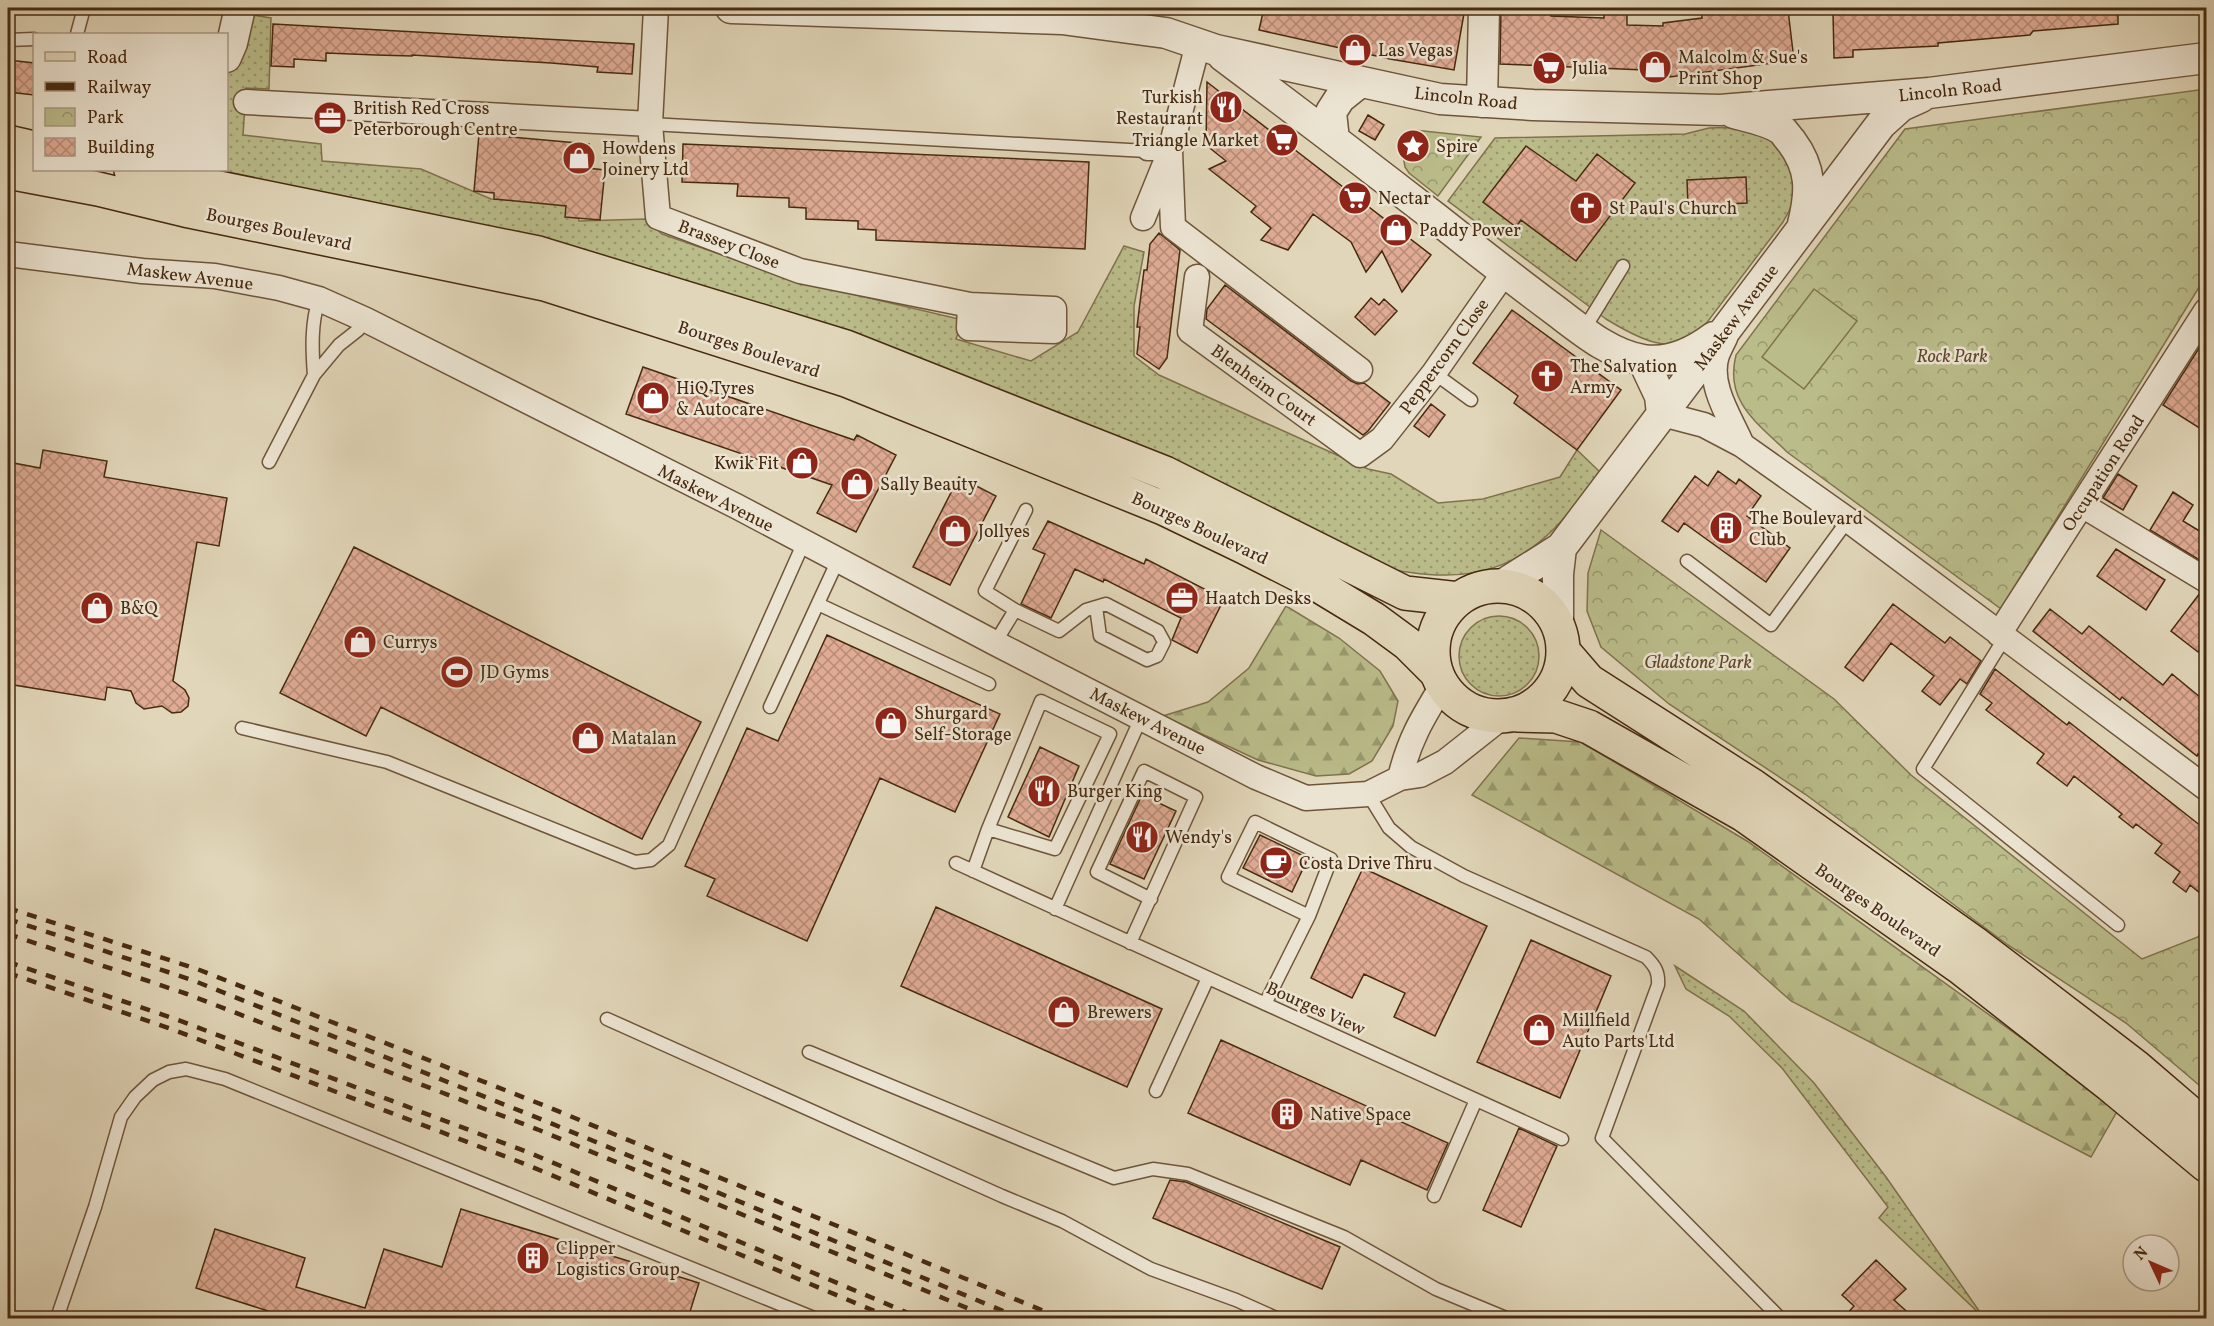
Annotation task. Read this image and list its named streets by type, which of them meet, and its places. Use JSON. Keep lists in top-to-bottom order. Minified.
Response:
{"streets":{"main road":["Bourges Boulevard"],"street":["Lincoln Road","Brassey Close","Maskew Avenue","Peppercorn Close","Blenheim Court","Occupation Road"],"lane":["Bourges View"]},"crossings":[["Lincoln Road","Maskew Avenue"],["Bourges Boulevard","Maskew Avenue"],["Peppercorn Close","Blenheim Court"]],"parks":["Rock Park","Gladstone Park"],"places":{"shop":["Las Vegas","Malcolm & Sue's Print Shop","Howdens Joinery Ltd","Paddy Power","HiQ Tyres & Autocare","Kwik Fit","Sally Beauty","Jollyes","B&Q","Currys","Shurgard Self-Storage","Matalan","Brewers","Millfield Auto Parts Ltd"],"supermarket":["Julia","Triangle Market","Nectar"],"restaurant":["Turkish Restaurant","Burger King","Wendy's"],"office":["British Red Cross Peterborough Centre","Haatch Desks"],"place":["Spire"],"church":["St Paul's Church","The Salvation Army"],"building":["The Boulevard Club","Native Space","Clipper Logistics Group"],"sports":["JD Gyms"],"cafe":["Costa Drive Thru"]},"legend":["Road","Railway","Park","Building"],"north":"top left"}
